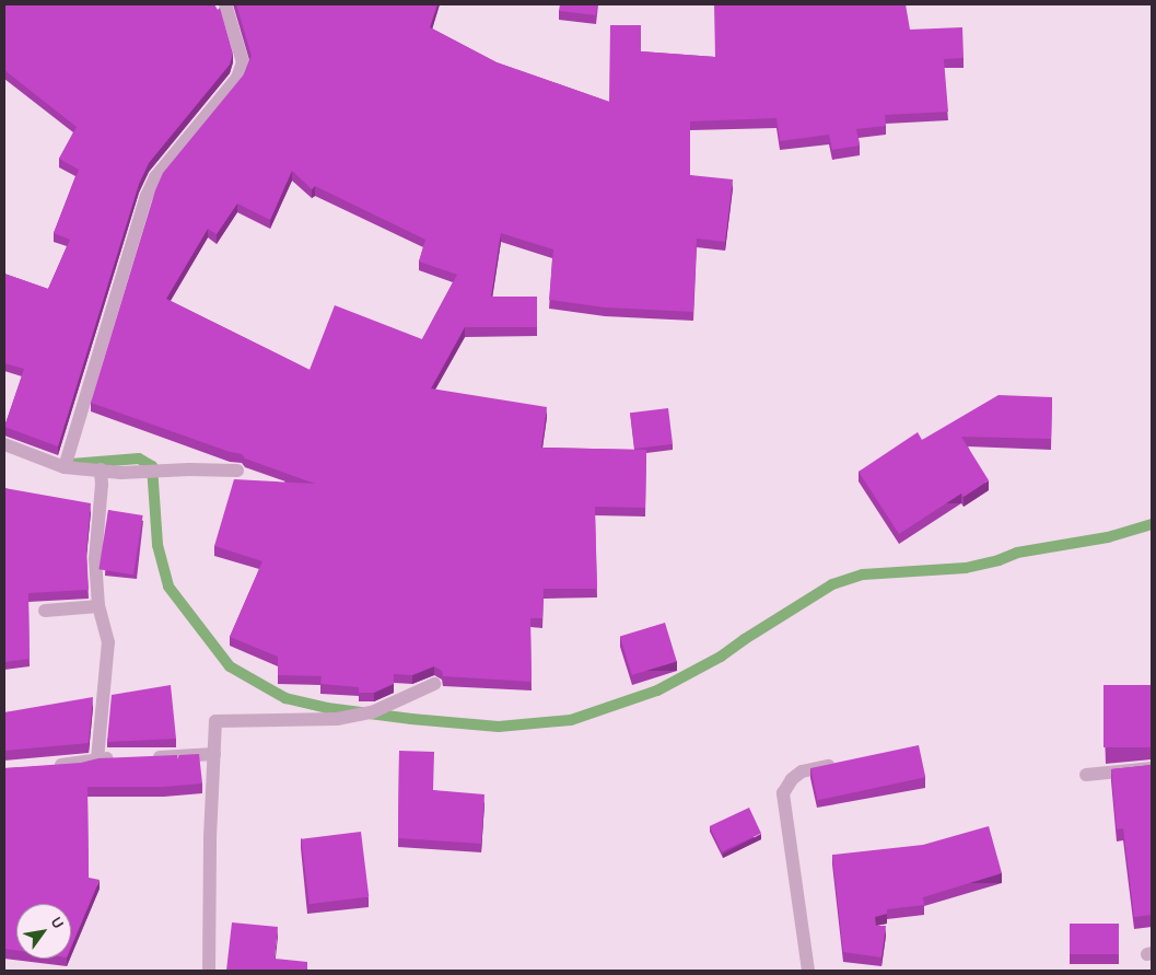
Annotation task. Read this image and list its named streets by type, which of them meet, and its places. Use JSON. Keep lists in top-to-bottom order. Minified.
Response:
{"north":"top right"}
